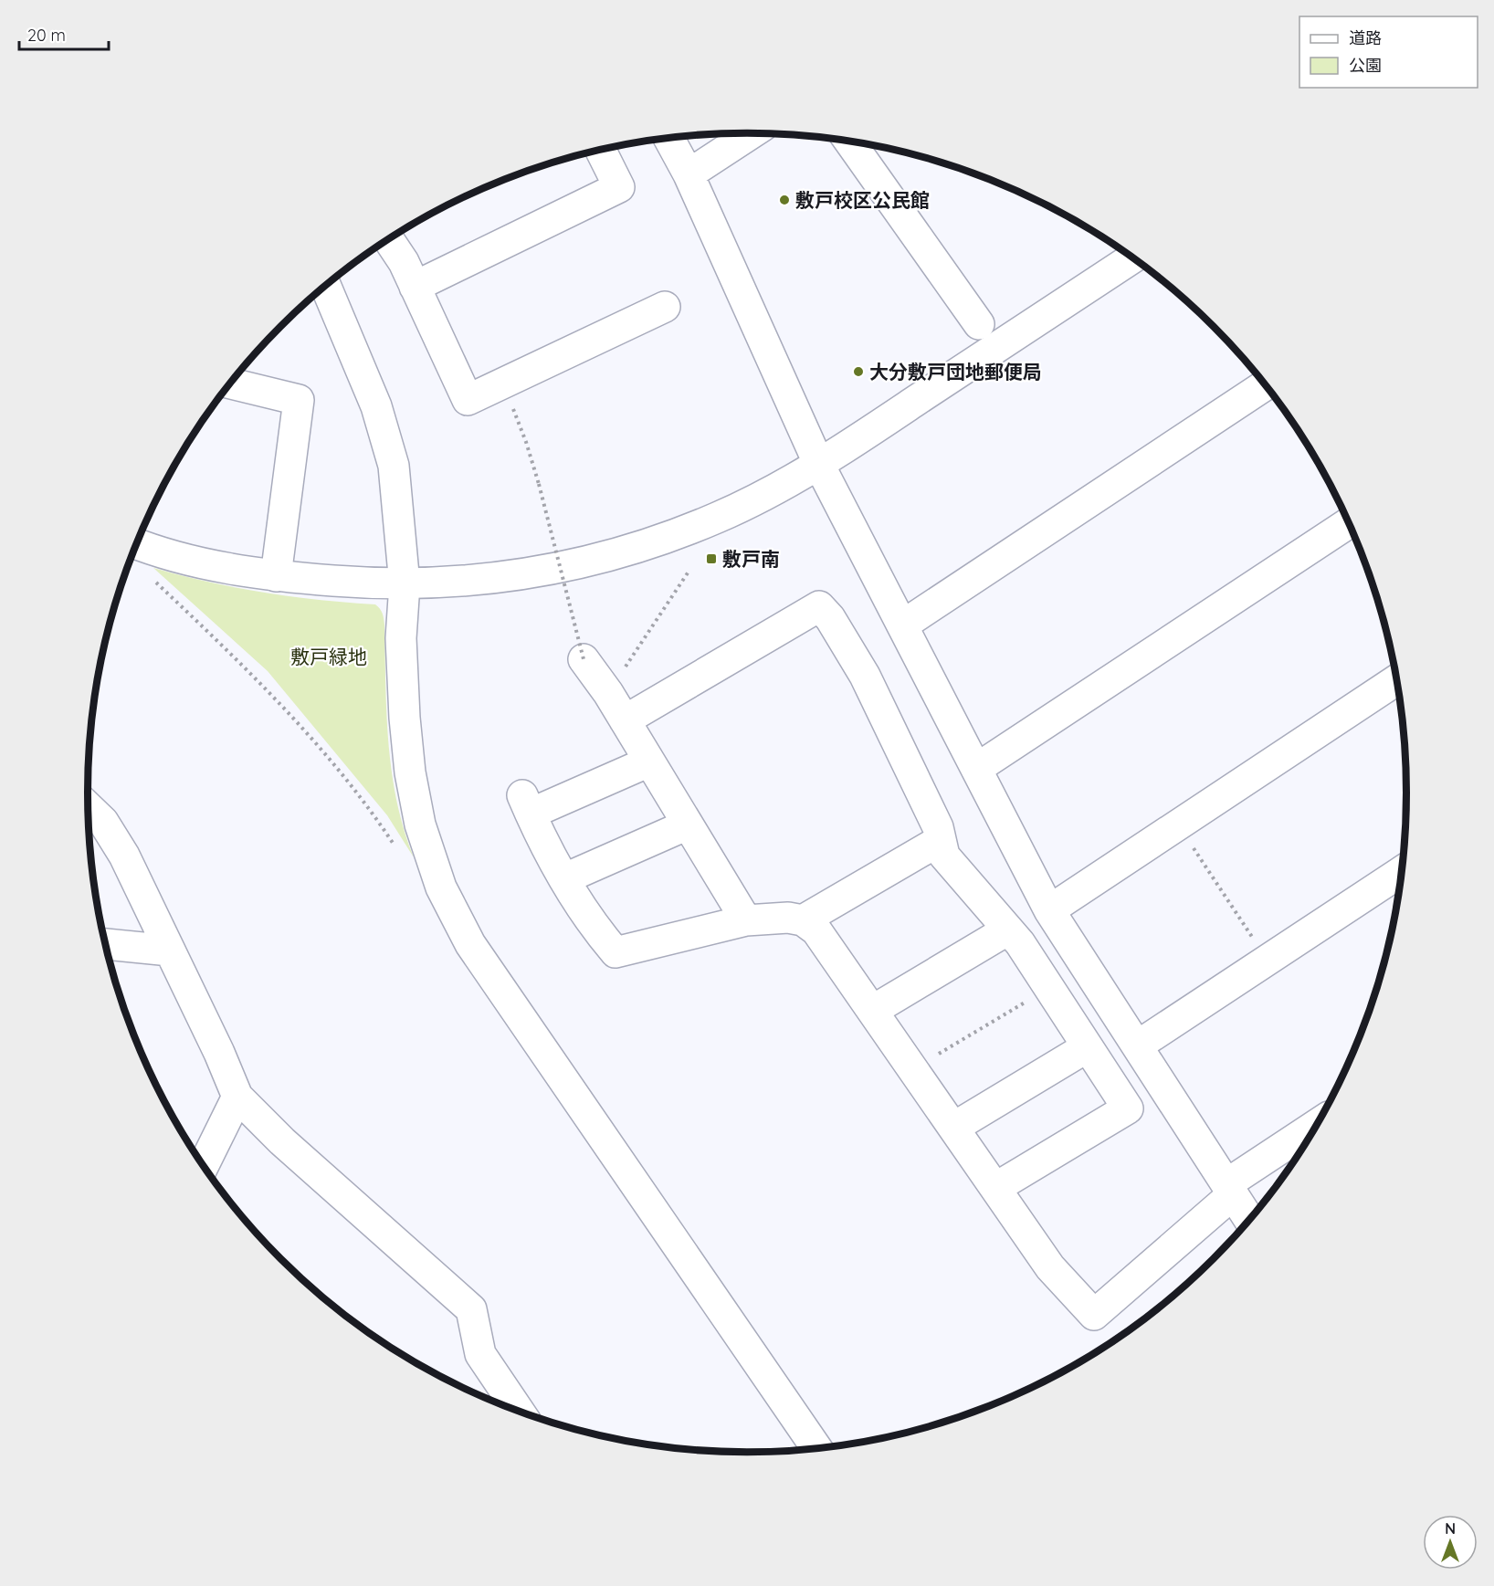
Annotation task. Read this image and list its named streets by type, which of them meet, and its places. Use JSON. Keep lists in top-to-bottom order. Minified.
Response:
{"parks":["敷戸緑地"],"places":{"other":["敷戸校区公民館","大分敷戸団地郵便局"],"transit":["敷戸南"]},"legend":["道路","公園"],"scale_bar":"20 m","north":"top"}
